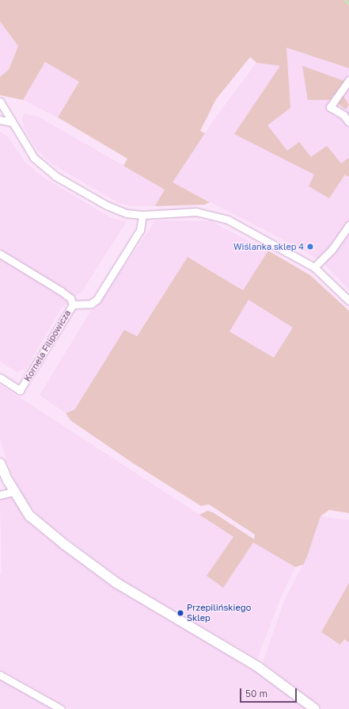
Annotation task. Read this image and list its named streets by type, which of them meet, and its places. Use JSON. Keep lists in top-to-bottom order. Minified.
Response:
{"streets":{"street":["Kornela Filipowicza"]},"places":["Wiślanka sklep 4","Przepilińskiego Sklep"],"scale_bar":"50 m"}
